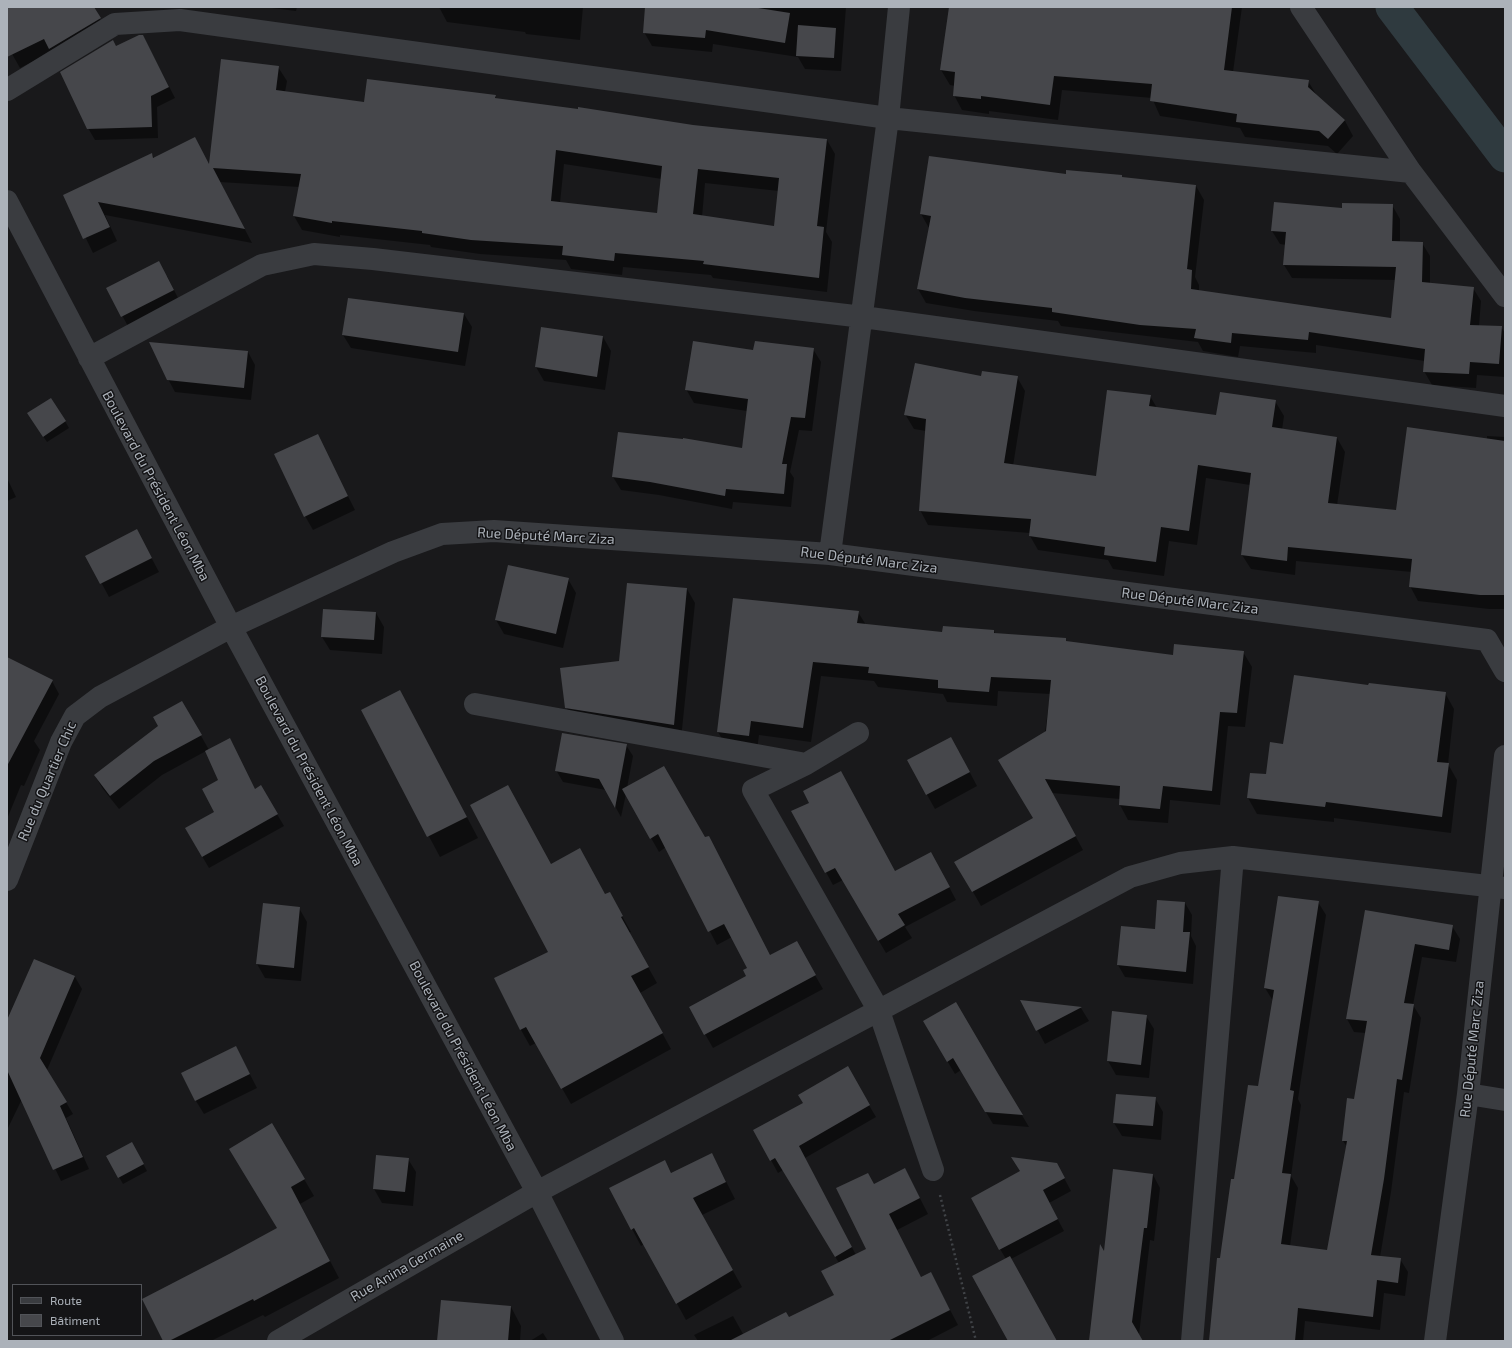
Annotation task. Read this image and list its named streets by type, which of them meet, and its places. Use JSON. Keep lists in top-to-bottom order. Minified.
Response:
{"streets":{"street":["Boulevard du Président Léon Mba","Rue Député Marc Ziza","Rue du Quartier Chic","Rue Anina Germaine"]},"crossings":[["Boulevard du Président Léon Mba","Rue Député Marc Ziza"],["Boulevard du Président Léon Mba","Rue du Quartier Chic"],["Boulevard du Président Léon Mba","Rue Anina Germaine"],["Rue Député Marc Ziza","Rue du Quartier Chic"],["Rue Député Marc Ziza","Rue Anina Germaine"]],"legend":["Route","Bâtiment"]}
